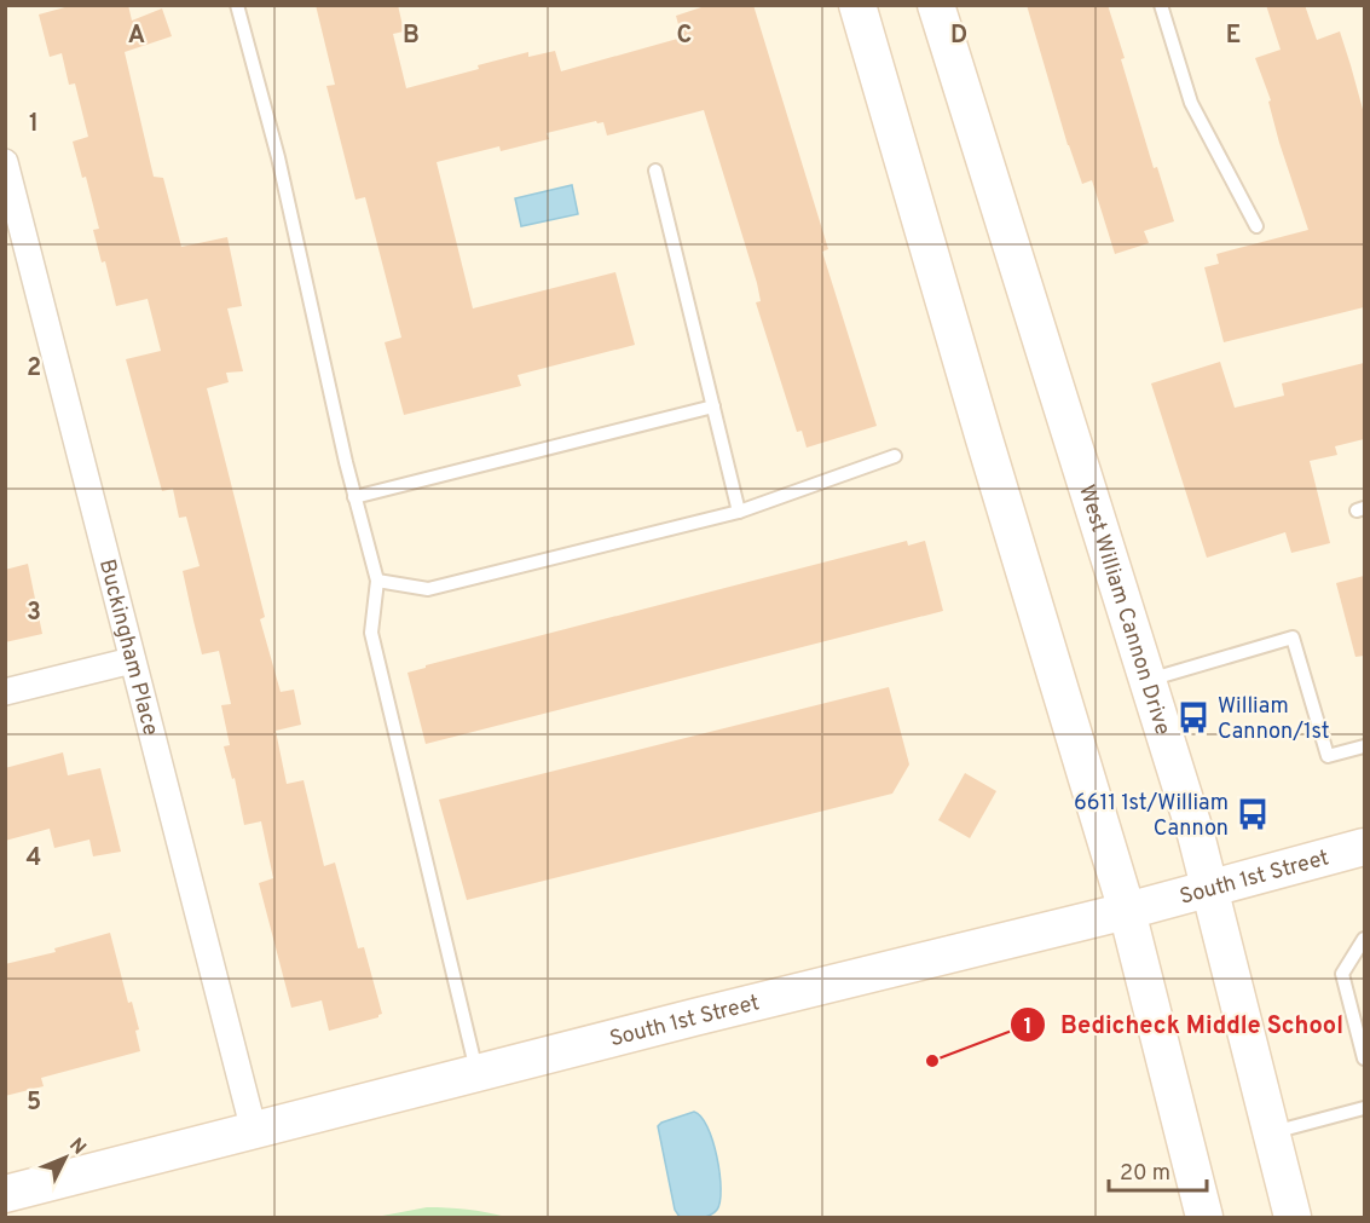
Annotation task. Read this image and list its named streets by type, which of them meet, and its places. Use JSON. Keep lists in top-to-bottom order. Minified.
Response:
{"streets":{"main road":["West William Cannon Drive","South 1st Street"],"street":["Buckingham Place"]},"crossings":[["West William Cannon Drive","South 1st Street"],["Buckingham Place","South 1st Street"]],"places":{"bus stop":["William Cannon/1st","6611 1st/William Cannon"],"other":["Bedicheck Middle School"]},"scale_bar":"20 m","north":"top right","grid":{"columns":["A","B","C","D","E"],"rows":["1","2","3","4","5"]}}
